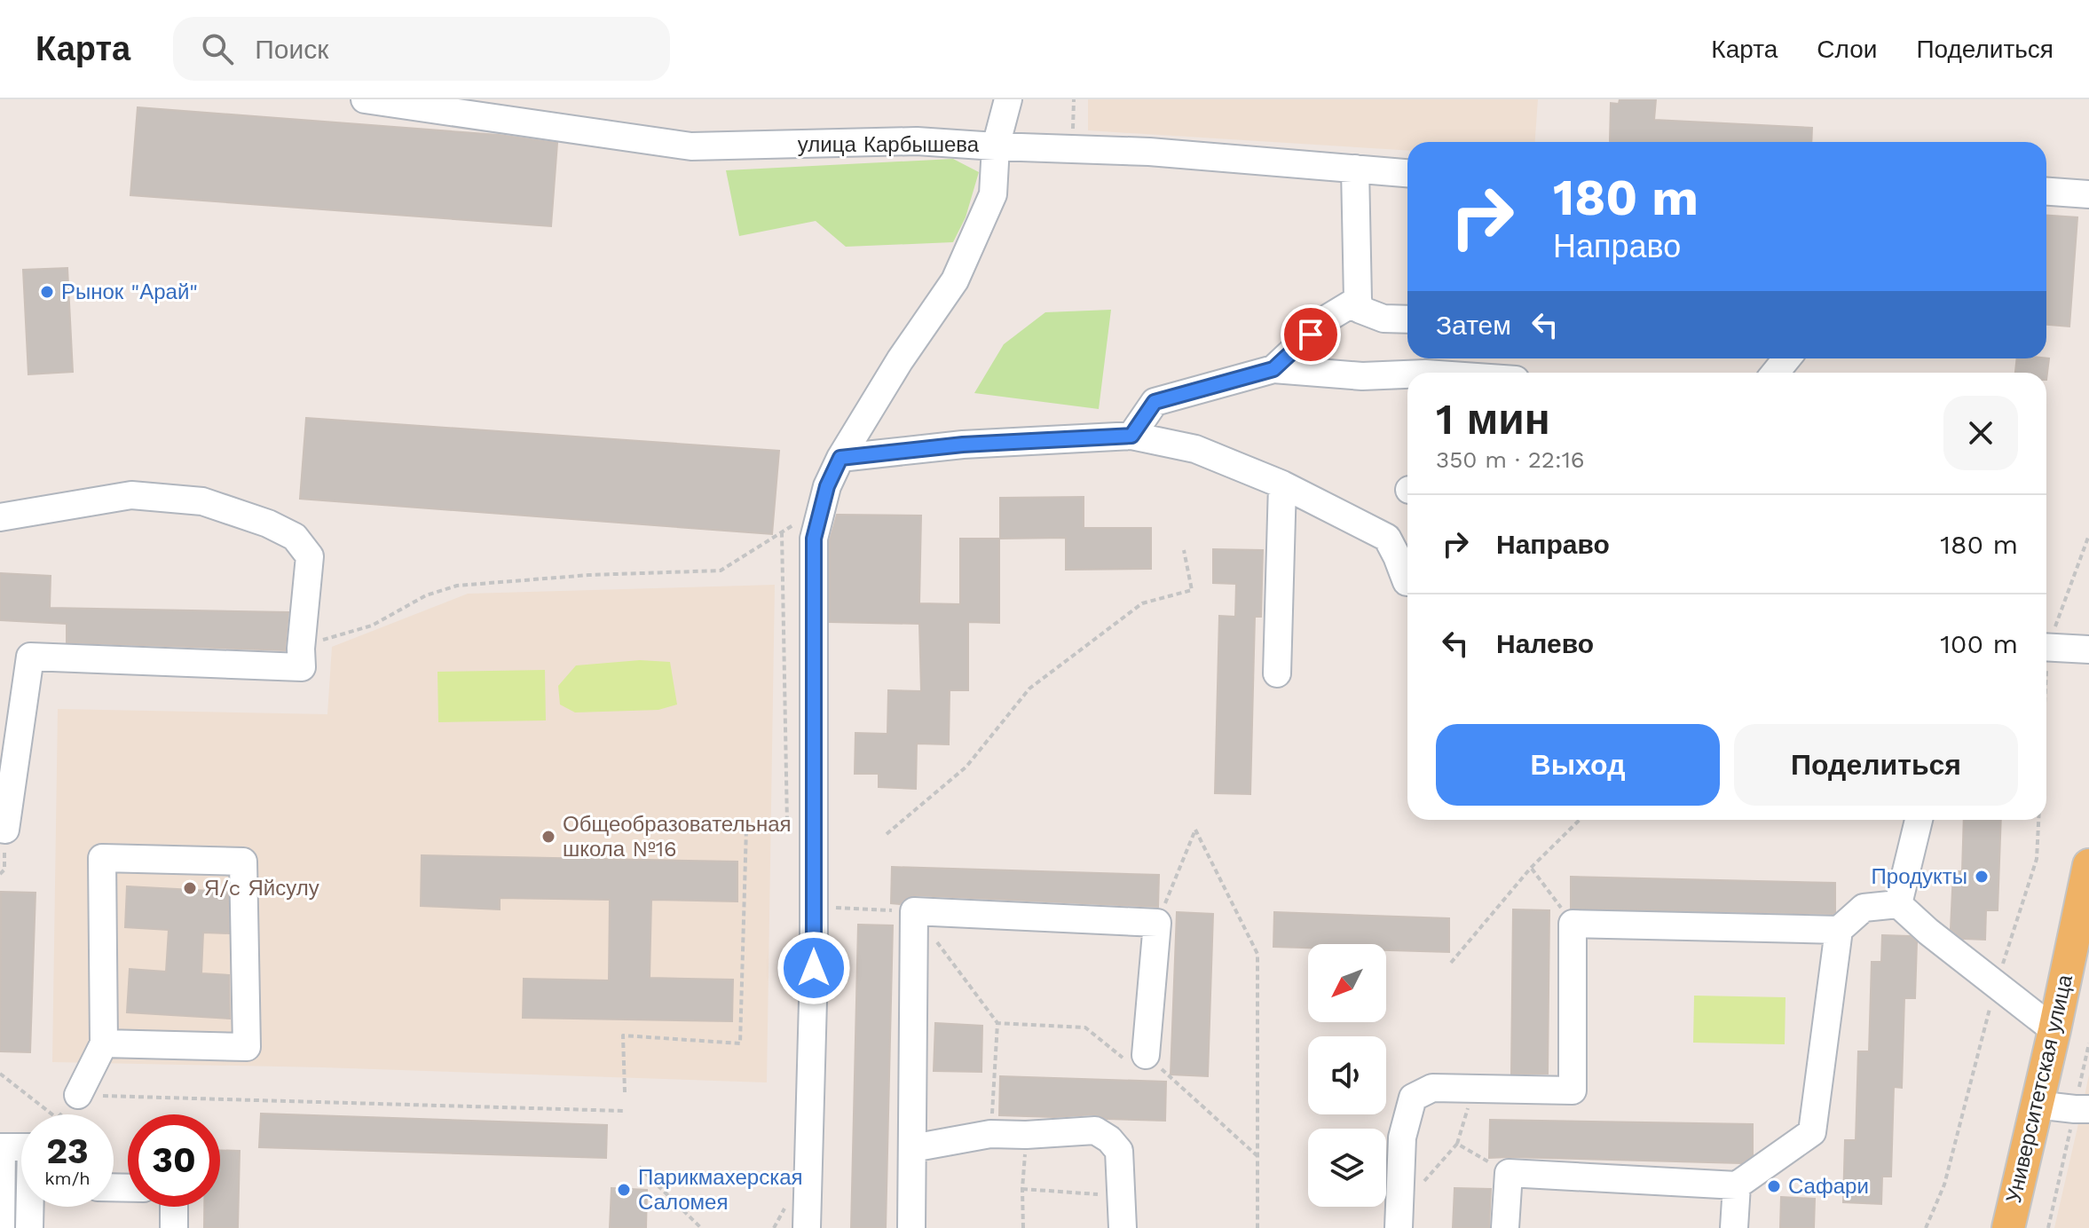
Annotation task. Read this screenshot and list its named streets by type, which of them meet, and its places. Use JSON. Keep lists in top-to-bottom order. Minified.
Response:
{"streets":{"main road":["Университетская улица"],"street":["улица Карбышева"]},"places":["Рынок \"Арай\"","Общеобразовательная школа №16","Продукты","Я/c Яйсулу","Сафари","Парикмахерская Саломея"],"north":"bottom left","page":{"header":"Карта","search":"Поиск","nav":["Карта","Слои","Поделиться"],"turn":["180 m","Направо"],"then":"Затем","heading":["1 мин","350 m · 22:16"],"list":[{"name":"Направо","value":"180 m"},{"name":"Налево","value":"100 m"}],"buttons":["Выход","Поделиться"],"speed":"23 km/h","limit":"30"}}
